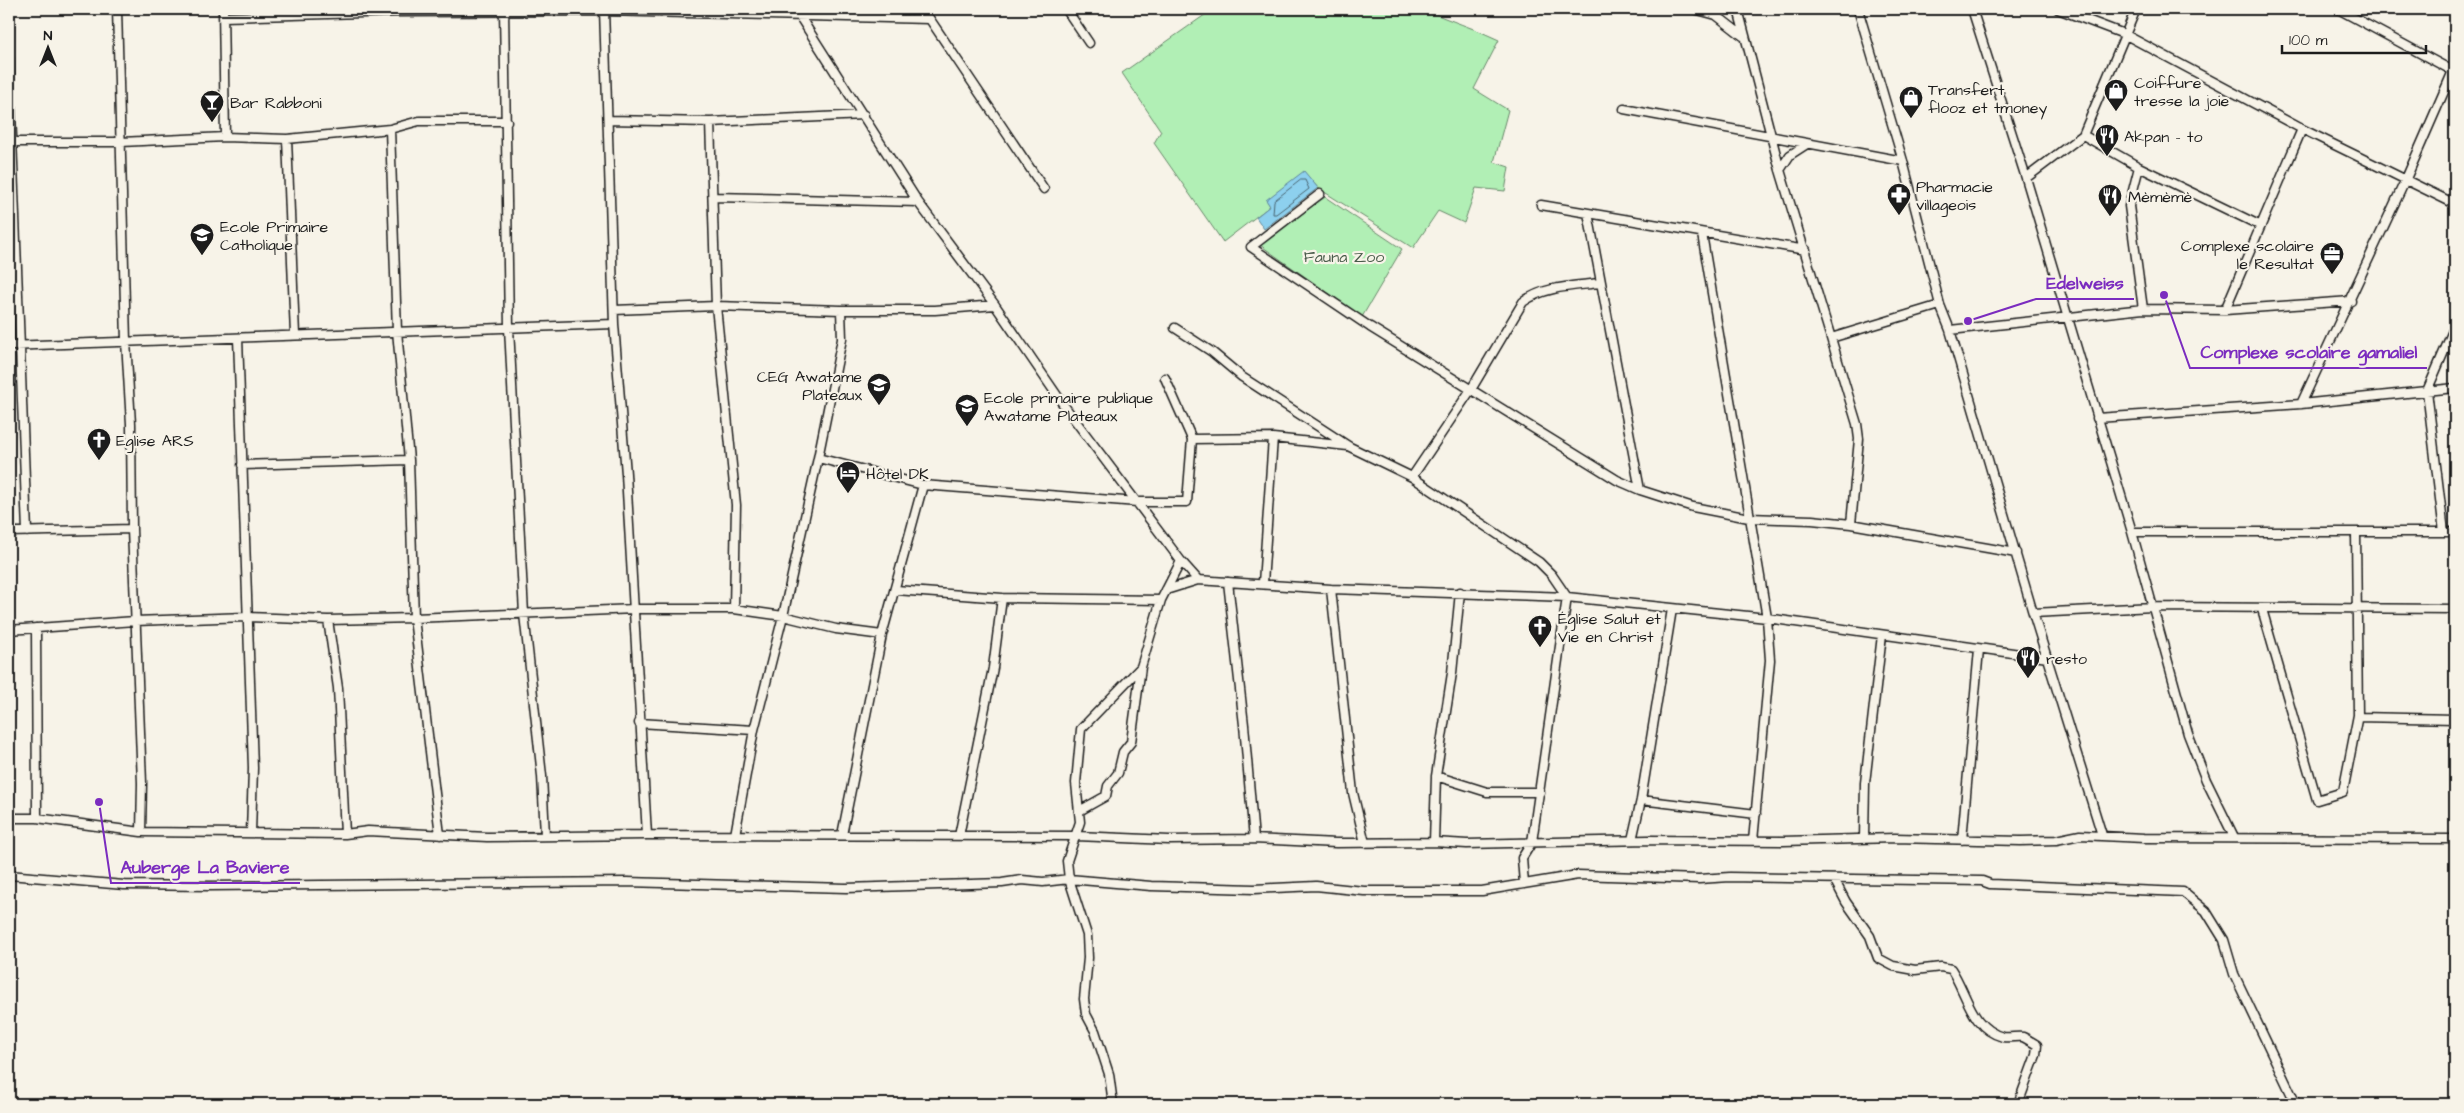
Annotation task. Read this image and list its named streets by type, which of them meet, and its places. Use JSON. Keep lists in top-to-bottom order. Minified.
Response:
{"parks":["Fauna Zoo"],"places":{"shop":["Coiffure tresse la joie","Transfert flooz et tmoney"],"bar":["Bar Rabboni"],"restaurant":["Akpan - to","Mèmèmè","resto"],"pharmacy":["Pharmacie villageois"],"school or university":["Ecole Primaire Catholique","CEG Awatame Plateaux","Ecole primaire publique Awatame Plateaux"],"office":["Complexe scolaire le Resultat"],"other":["Complexe scolaire gamaliel","Edelweiss","Auberge La Baviere"],"church":["Eglise ARS","Église Salut et Vie en Christ"],"hotel":["Hôtel DK"]},"scale_bar":"100 m","north":"top"}
